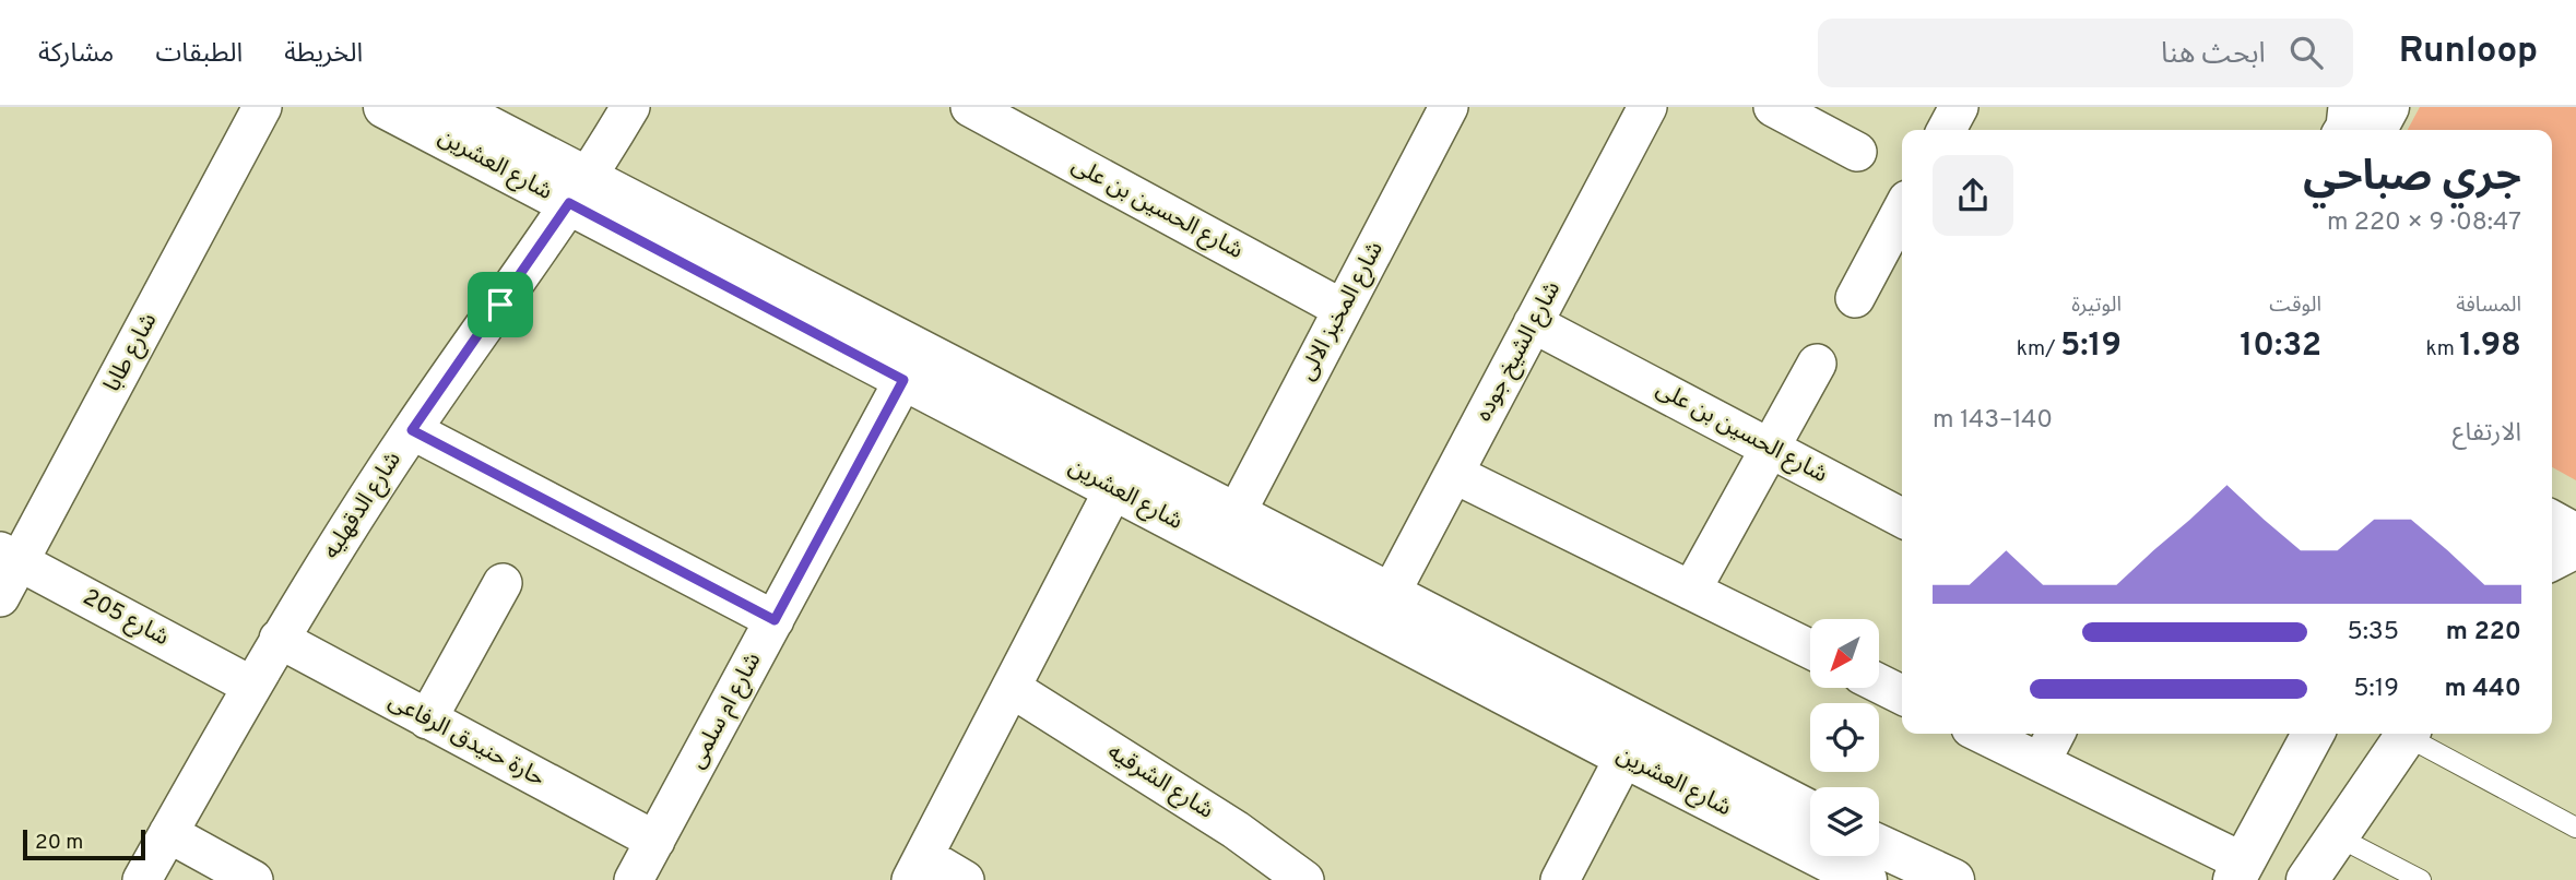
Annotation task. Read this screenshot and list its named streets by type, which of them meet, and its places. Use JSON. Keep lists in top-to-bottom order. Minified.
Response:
{"streets":{"street":["شارع العشرين","شارع الحسين بن على","شارع المخبز الالى","شارع الشيخ جوده","شارع طابا","شارع الدقهليه","شارع 205","شارع ام سلمى","حارة حنيدق الرفاعى","شارع الشرقيه"]},"crossings":[["شارع العشرين","شارع المخبز الالى"],["شارع العشرين","شارع الشيخ جوده"],["شارع العشرين","شارع الدقهليه"],["شارع العشرين","شارع ام سلمى"],["شارع الحسين بن على","شارع المخبز الالى"],["شارع الحسين بن على","شارع الشيخ جوده"],["شارع طابا","شارع 205"],["شارع الدقهليه","شارع 205"],["شارع الدقهليه","حارة حنيدق الرفاعى"],["شارع ام سلمى","حارة حنيدق الرفاعى"]],"scale_bar":"20 m","north":"bottom left","page":{"header":"Runloop","search":"ابحث هنا","nav":["الخريطة","الطبقات","مشاركة"],"heading":["جري صباحي","08:47 · 9 × 220 m"],"stats":[["المسافة","1.98 km"],["الوقت","10:32"],["الوتيرة","5:19 /km"]],"chart":["الارتفاع","140–143 m"],"list":[{"name":"220 m","note":"5:35"},{"name":"440 m","note":"5:19"}],"scale":"20 m"}}
